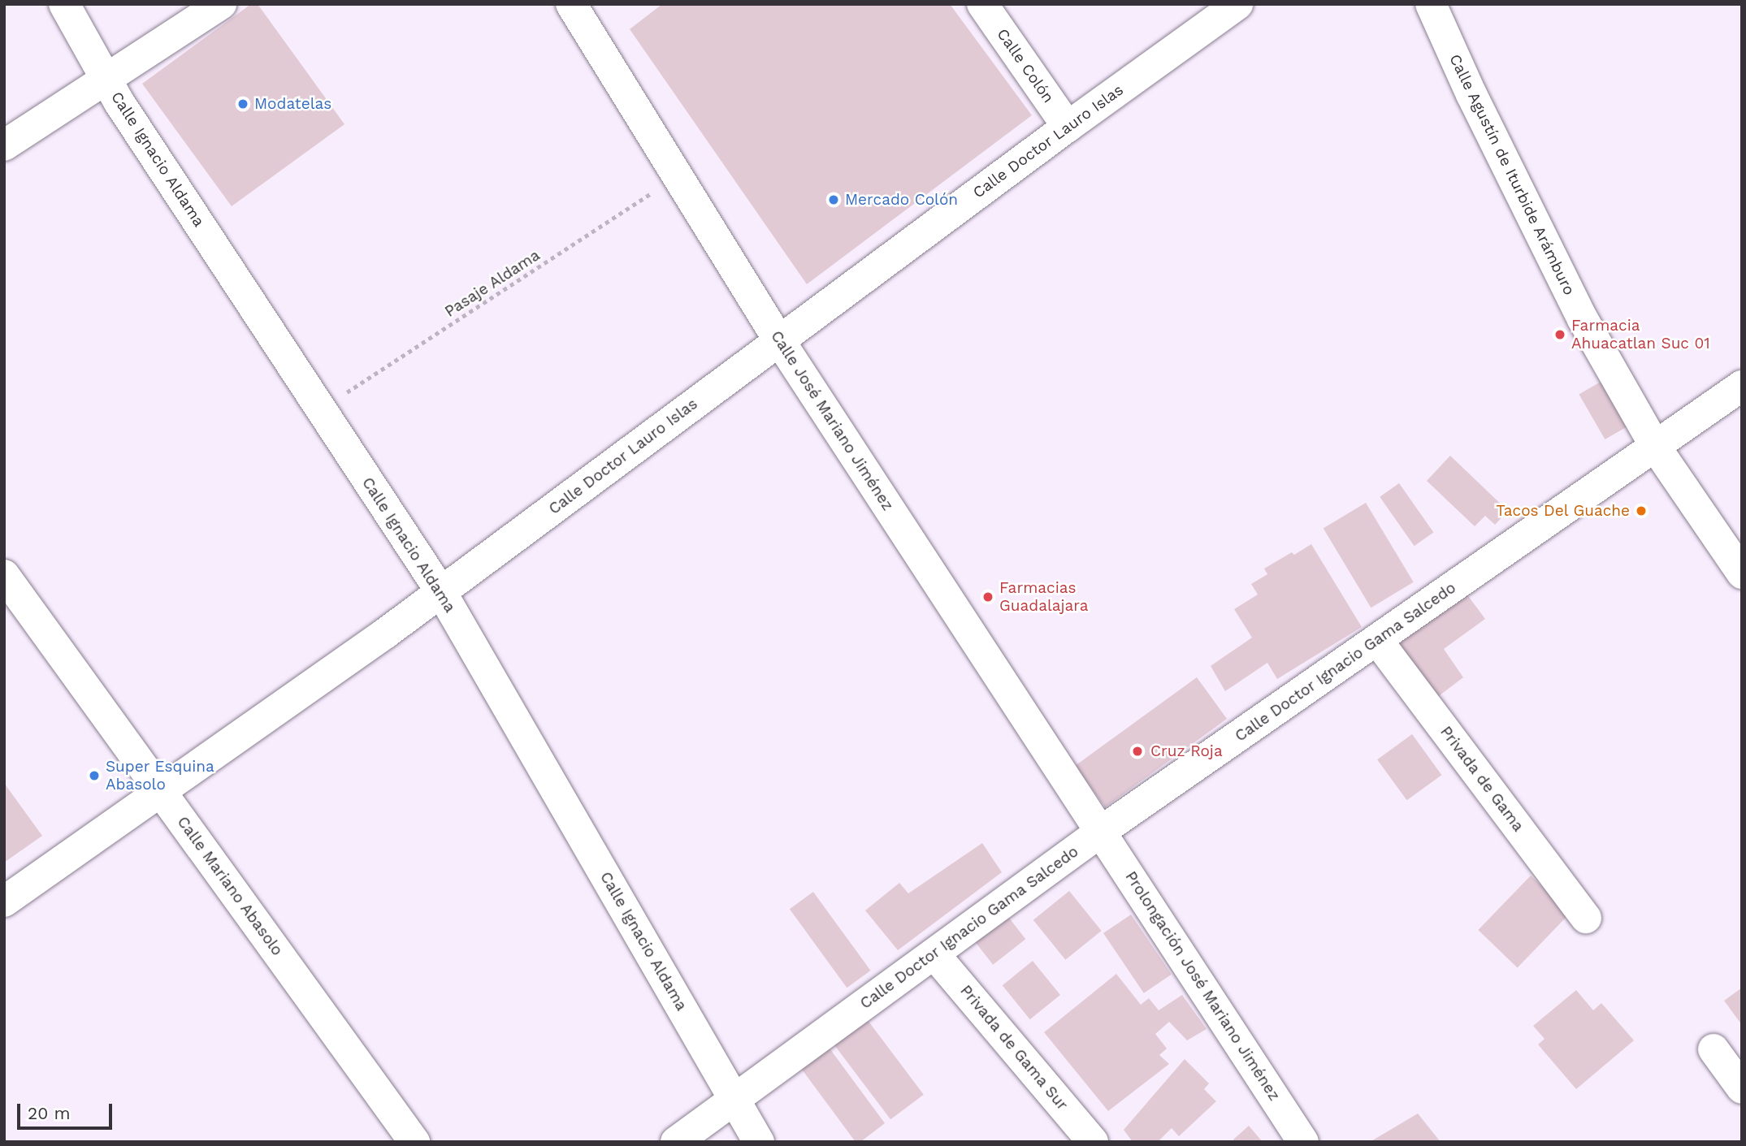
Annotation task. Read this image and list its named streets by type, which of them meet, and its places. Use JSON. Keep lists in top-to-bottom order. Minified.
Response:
{"streets":{"street":["Calle Colón","Calle Doctor Lauro Islas","Calle Ignacio Aldama","Calle Agustín de Iturbide Arámburo","Calle José Mariano Jiménez","Calle Doctor Ignacio Gama Salcedo","Privada de Gama","Calle Mariano Abasolo","Prolongación José Mariano Jiménez","Privada de Gama Sur"],"path":["Pasaje Aldama"]},"crossings":[["Calle Colón","Calle Doctor Lauro Islas"],["Calle Doctor Lauro Islas","Calle Ignacio Aldama"],["Calle Doctor Lauro Islas","Calle José Mariano Jiménez"],["Calle Doctor Lauro Islas","Calle Mariano Abasolo"],["Calle Ignacio Aldama","Pasaje Aldama"],["Calle Ignacio Aldama","Calle Doctor Ignacio Gama Salcedo"],["Calle Agustín de Iturbide Arámburo","Calle Doctor Ignacio Gama Salcedo"],["Pasaje Aldama","Calle José Mariano Jiménez"],["Calle José Mariano Jiménez","Calle Doctor Ignacio Gama Salcedo"],["Calle José Mariano Jiménez","Prolongación José Mariano Jiménez"],["Calle Doctor Ignacio Gama Salcedo","Privada de Gama"],["Calle Doctor Ignacio Gama Salcedo","Prolongación José Mariano Jiménez"],["Calle Doctor Ignacio Gama Salcedo","Privada de Gama Sur"]],"places":["Modatelas","Mercado Colón","Farmacia Ahuacatlan Suc 01","Tacos Del Guache","Farmacias Guadalajara","Cruz Roja","Super Esquina Abasolo"],"scale_bar":"20 m"}
